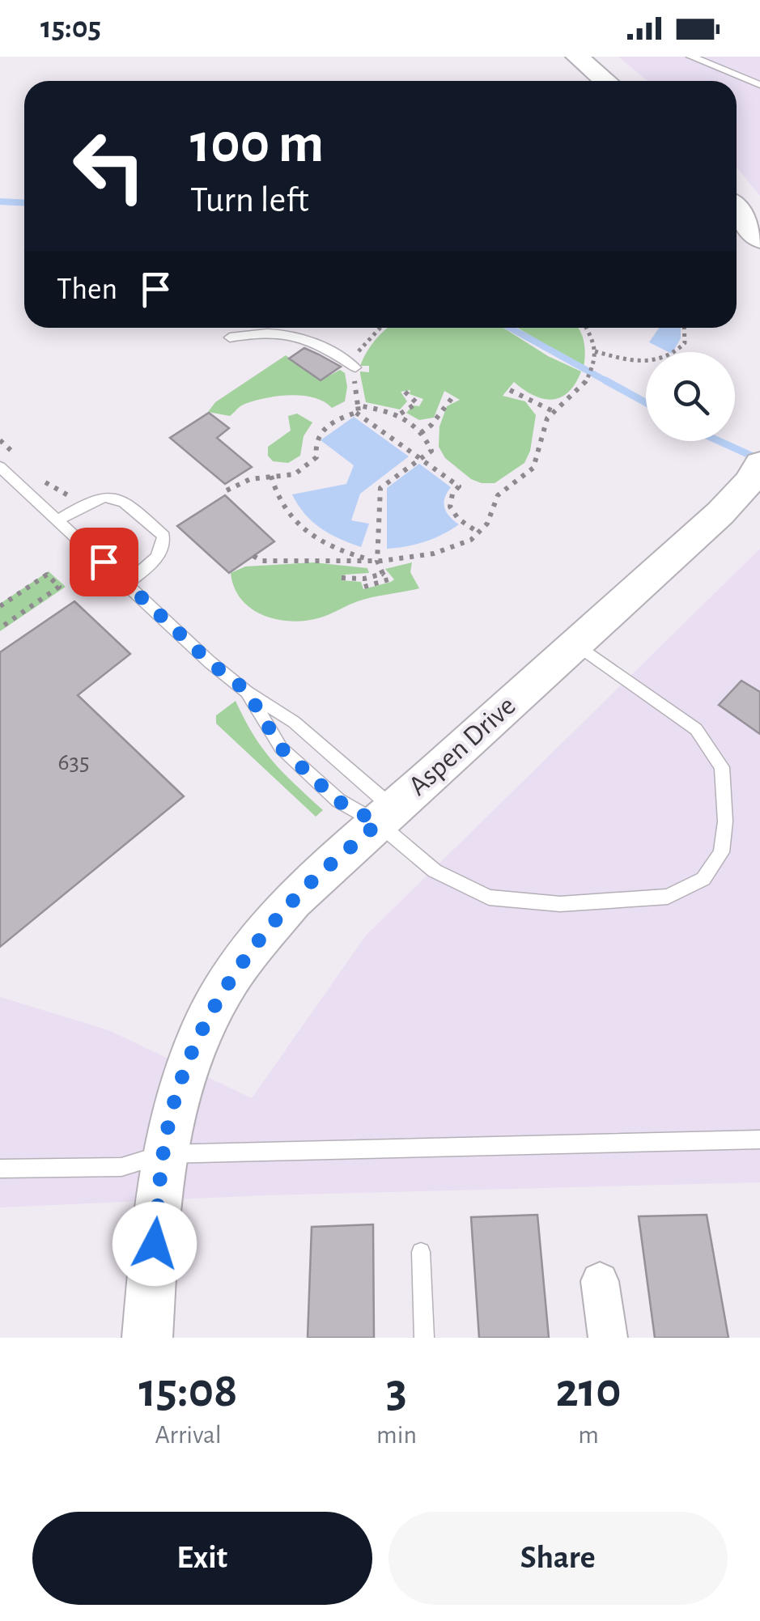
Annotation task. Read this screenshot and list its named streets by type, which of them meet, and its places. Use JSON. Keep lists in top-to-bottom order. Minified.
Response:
{"streets":{"street":["Aspen Drive"]},"house_numbers":["635"],"page":{"status":"15:05","turn":["100 m","Turn left"],"then":"Then","eta":["15:08","Arrival","3","min","210","m"],"buttons":["Exit","Share"]}}
